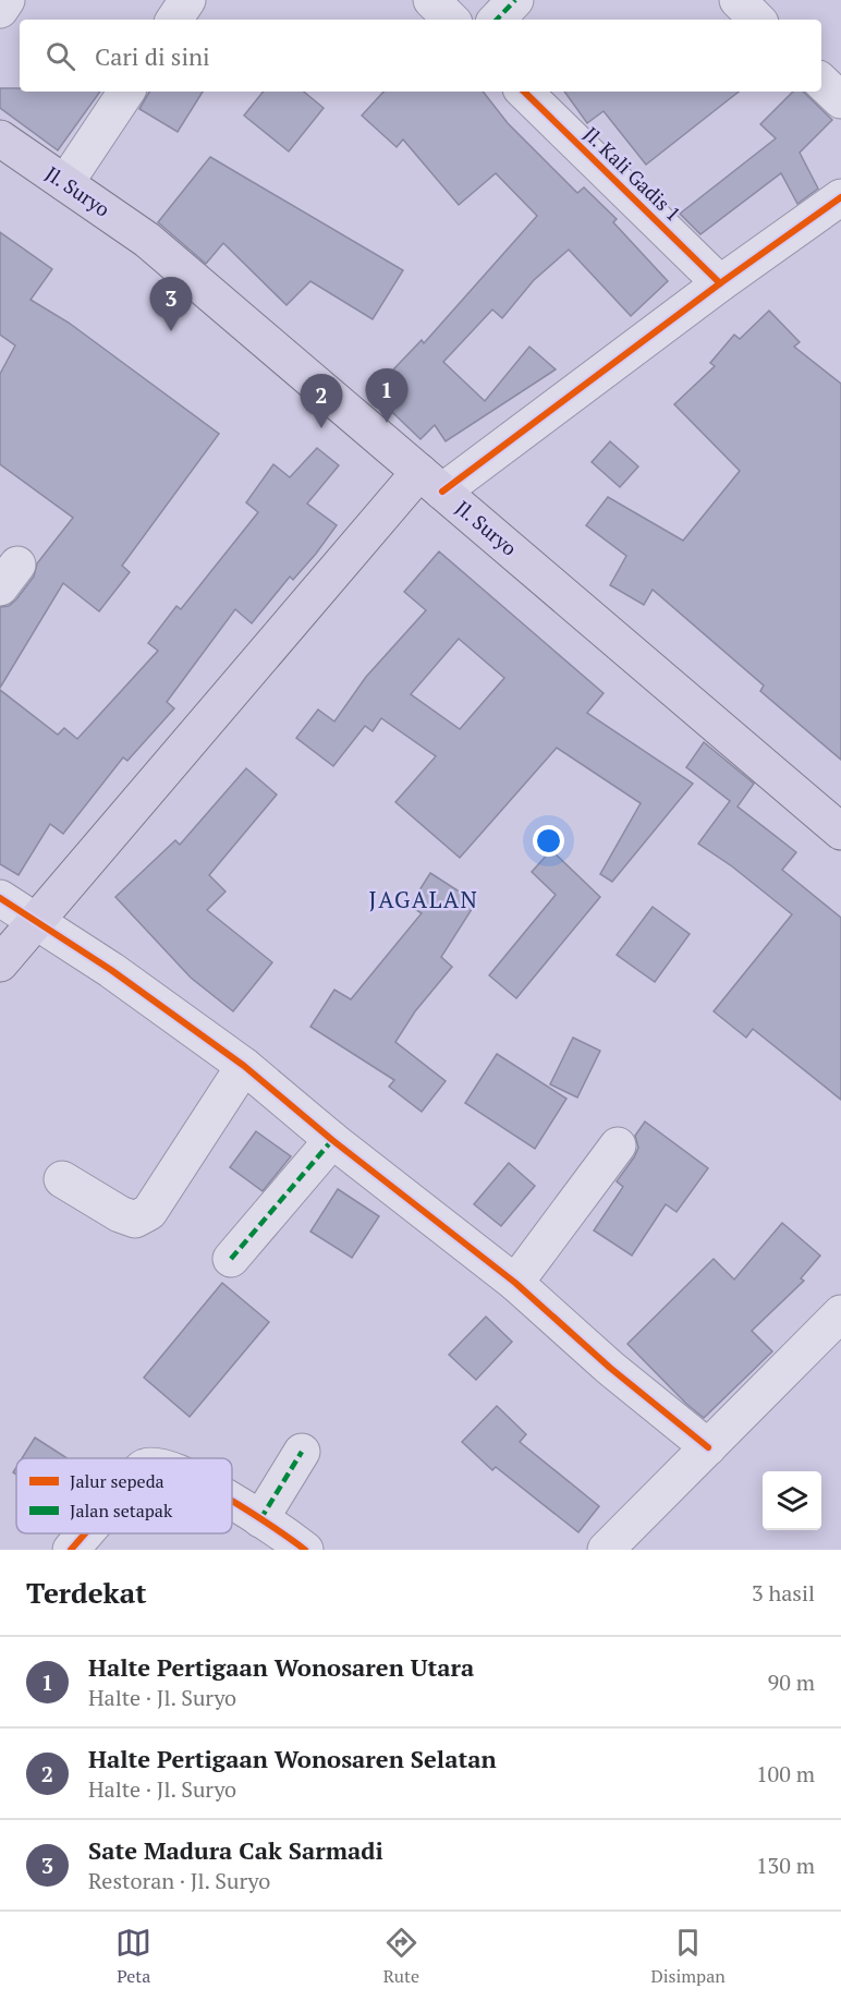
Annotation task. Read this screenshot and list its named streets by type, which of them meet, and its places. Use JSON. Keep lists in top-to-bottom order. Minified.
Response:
{"streets":{"main road":["Jl. Suryo"],"street":["Jl. Kali Gadis 1"]},"districts":["JAGALAN"],"legend":["Jalur sepeda","Jalan setapak"],"page":{"search":"Cari di sini","pins":["3","1","2"],"heading":["Terdekat","3 hasil"],"list":[{"mark":"1","name":"Halte Pertigaan Wonosaren Utara","note":"Halte · Jl. Suryo","value":"90 m"},{"mark":"2","name":"Halte Pertigaan Wonosaren Selatan","note":"Halte · Jl. Suryo","value":"100 m"},{"mark":"3","name":"Sate Madura Cak Sarmadi","note":"Restoran · Jl. Suryo","value":"130 m"}],"nav":["Peta","Rute","Disimpan"]}}
